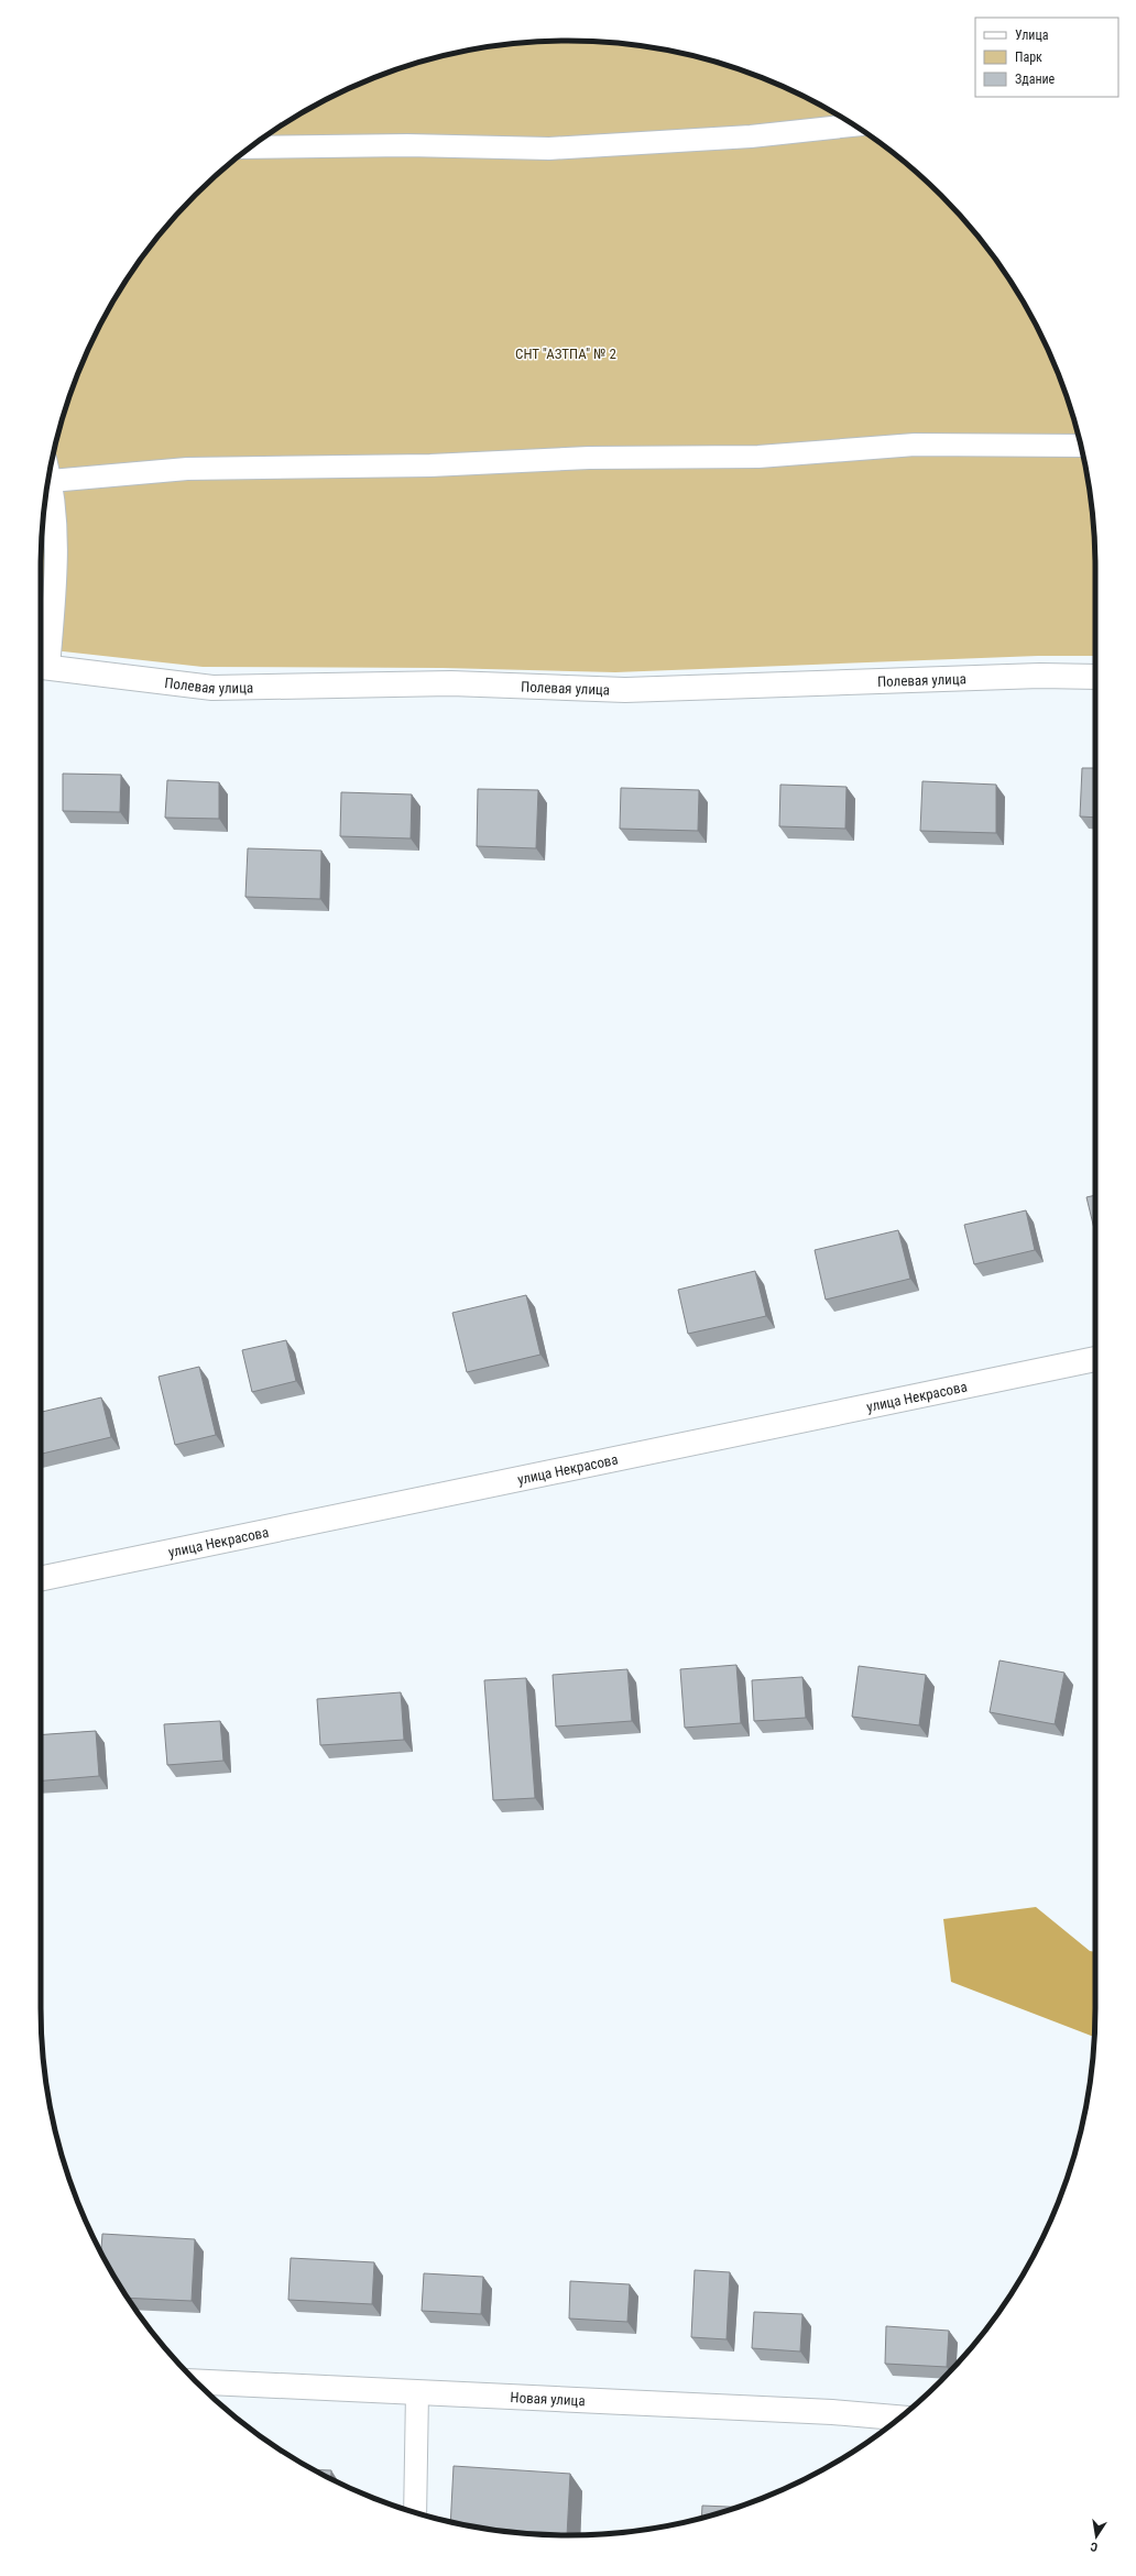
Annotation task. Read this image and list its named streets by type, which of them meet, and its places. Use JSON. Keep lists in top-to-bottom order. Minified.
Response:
{"streets":{"street":["Полевая улица","улица Некрасова","Новая улица"]},"parks":["СНТ \"АЗТПА\" № 2"],"legend":["Улица","Парк","Здание"],"north":"bottom"}
